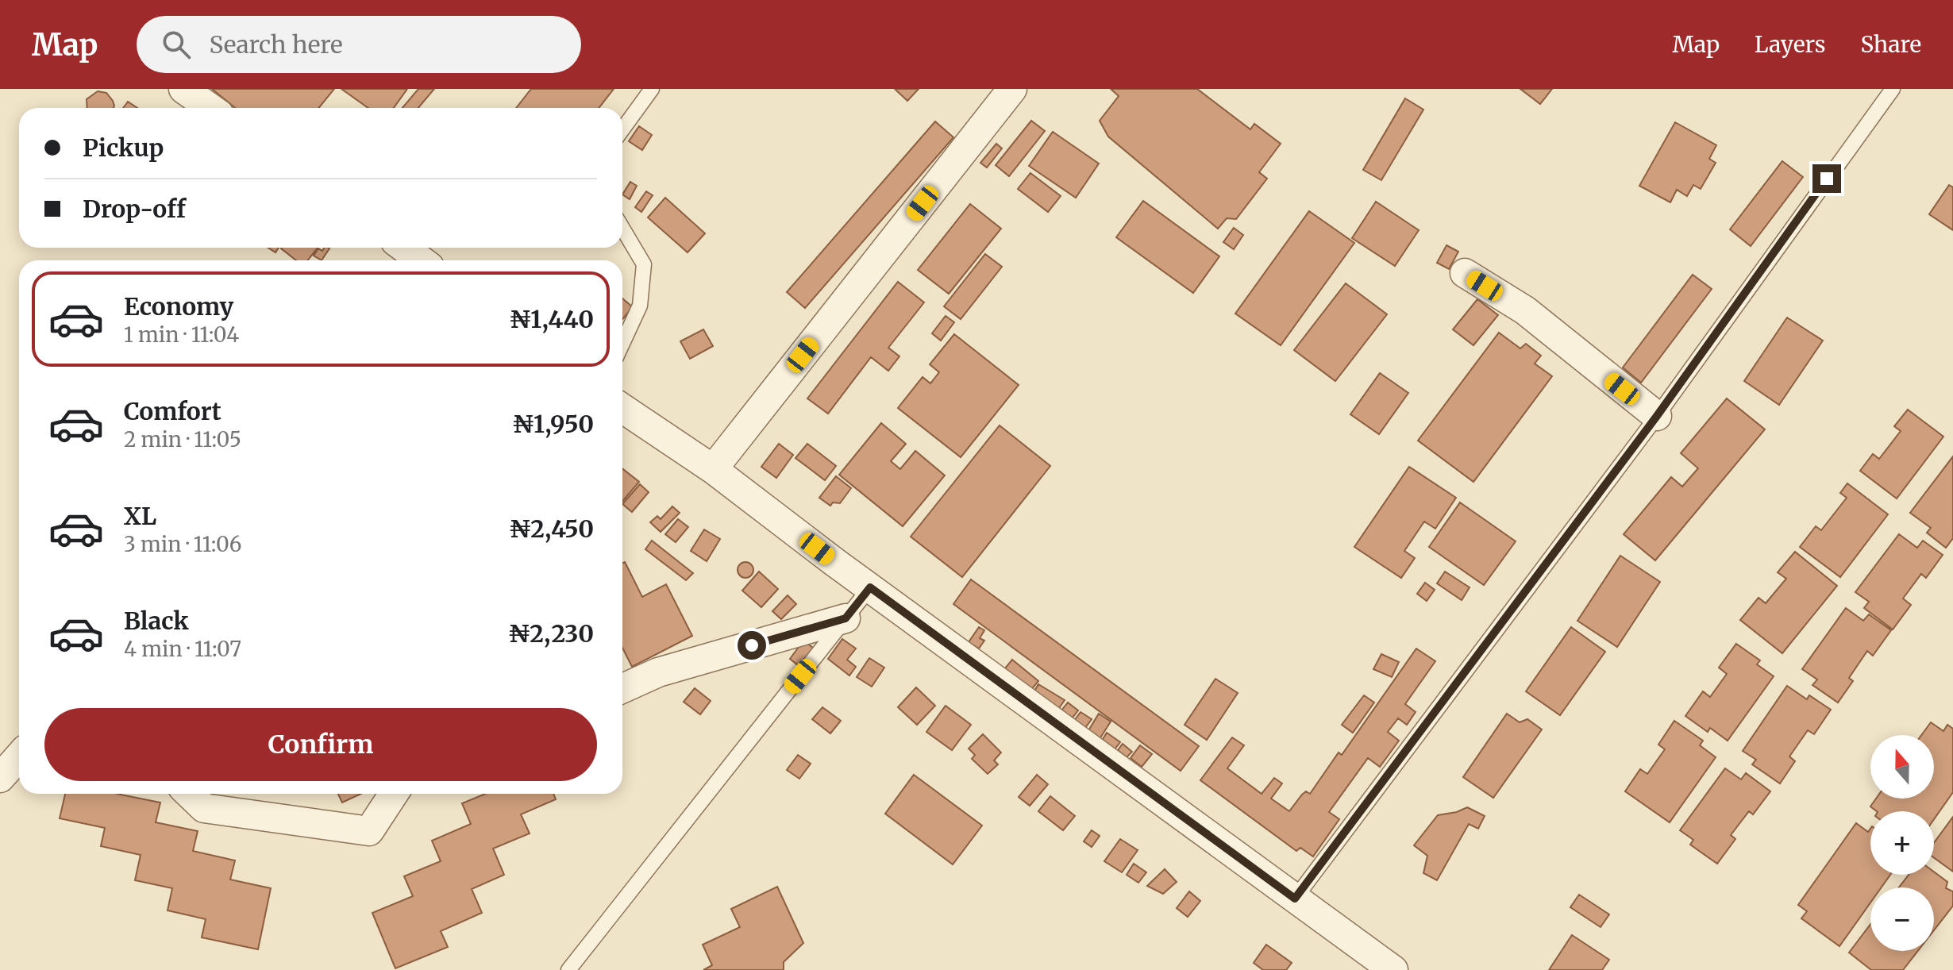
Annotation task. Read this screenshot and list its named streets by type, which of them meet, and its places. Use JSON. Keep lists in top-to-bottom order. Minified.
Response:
{"north":"top","page":{"header":"Map","search":"Search here","nav":["Map","Layers","Share"],"banner":["Pickup","Drop-off"],"list":[{"name":"Economy","note":"1 min · 11:04","value":"₦1,440"},{"name":"Comfort","note":"2 min · 11:05","value":"₦1,950"},{"name":"XL","note":"3 min · 11:06","value":"₦2,450"},{"name":"Black","note":"4 min · 11:07","value":"₦2,230"}],"buttons":"Confirm","map_buttons":["+","−"]}}
